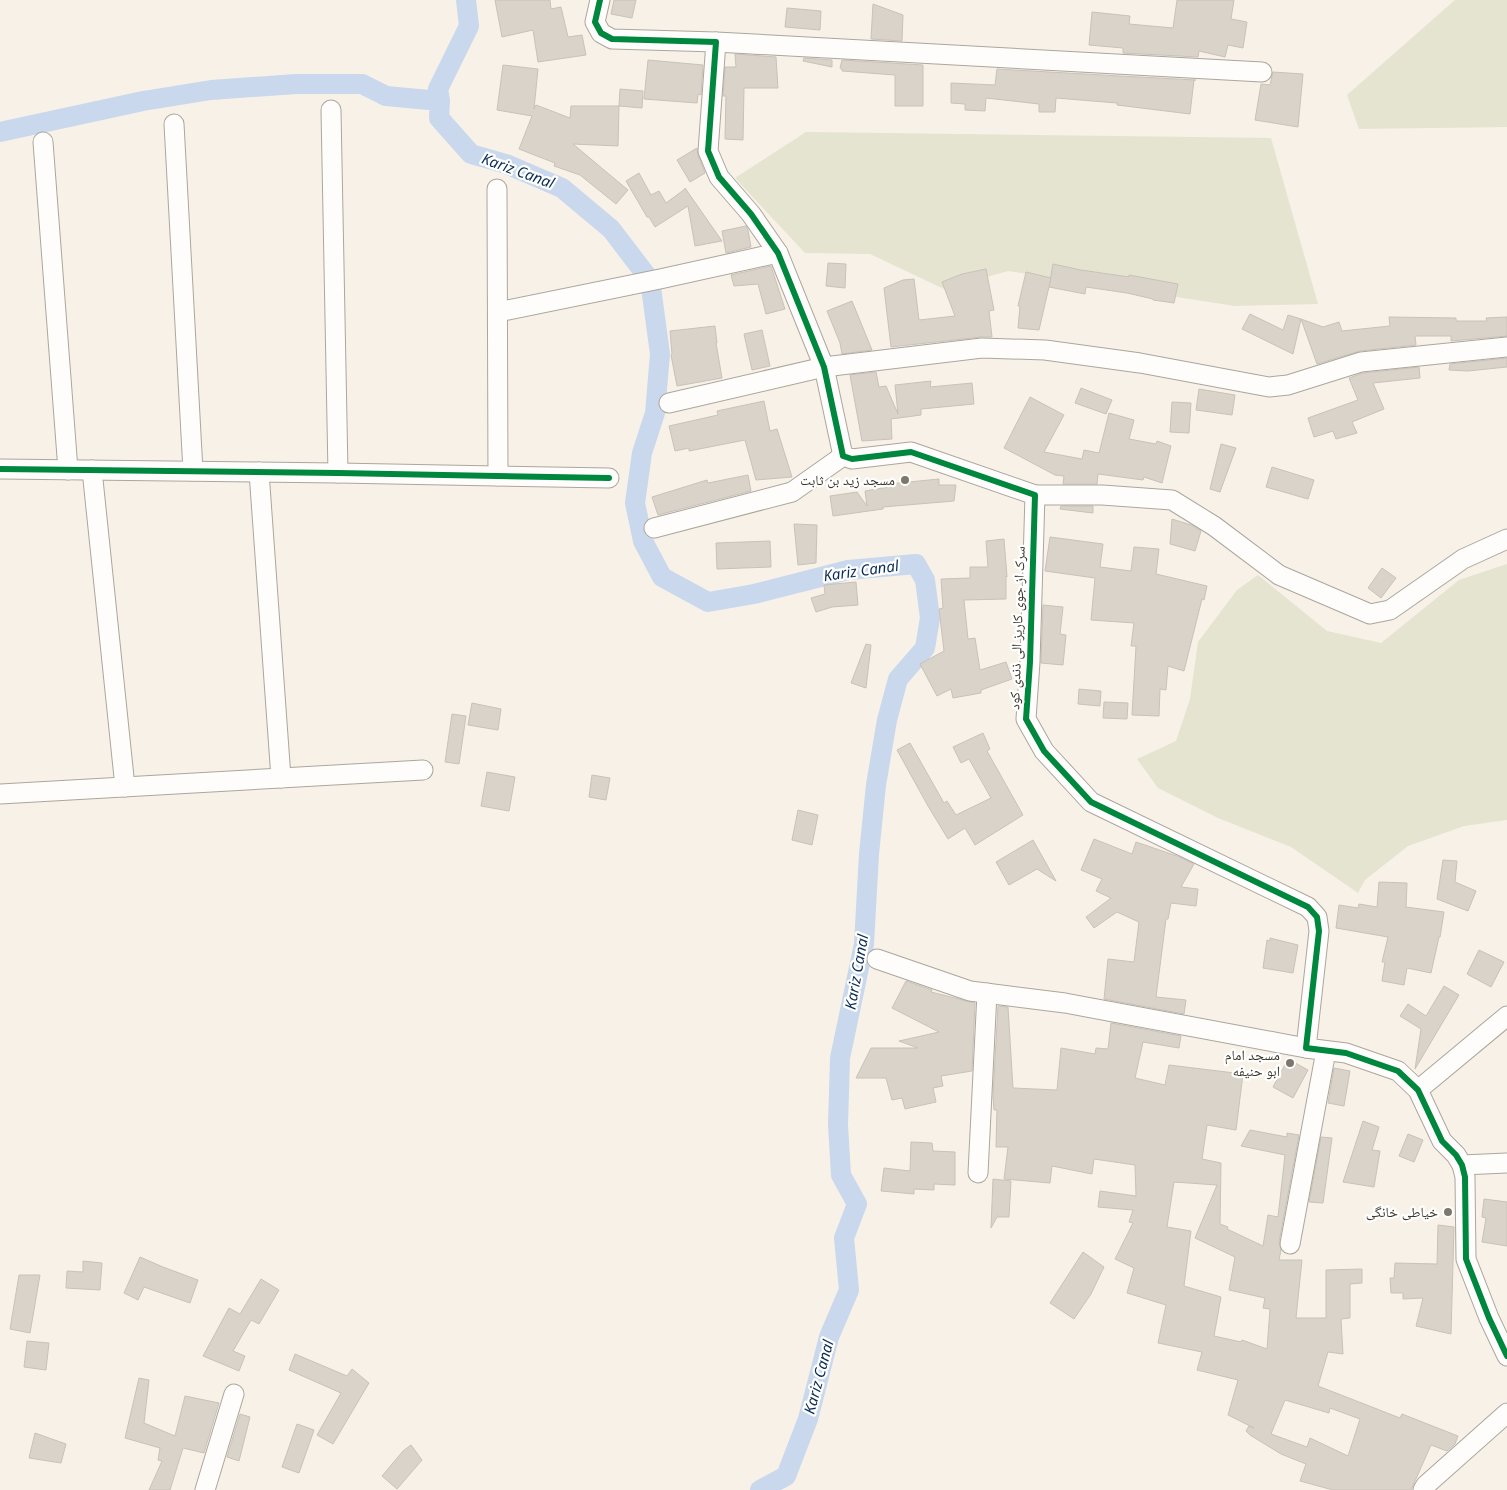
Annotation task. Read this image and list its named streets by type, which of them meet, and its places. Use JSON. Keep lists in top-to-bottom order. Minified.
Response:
{"streets":{"street":["سرک از جوی کاریز الی ذندی کود"]},"water":["Kariz Canal"],"places":["مسجد زید بن ثابت","مسجد امام ابو حنیفه","خیاطی خانگی"]}
